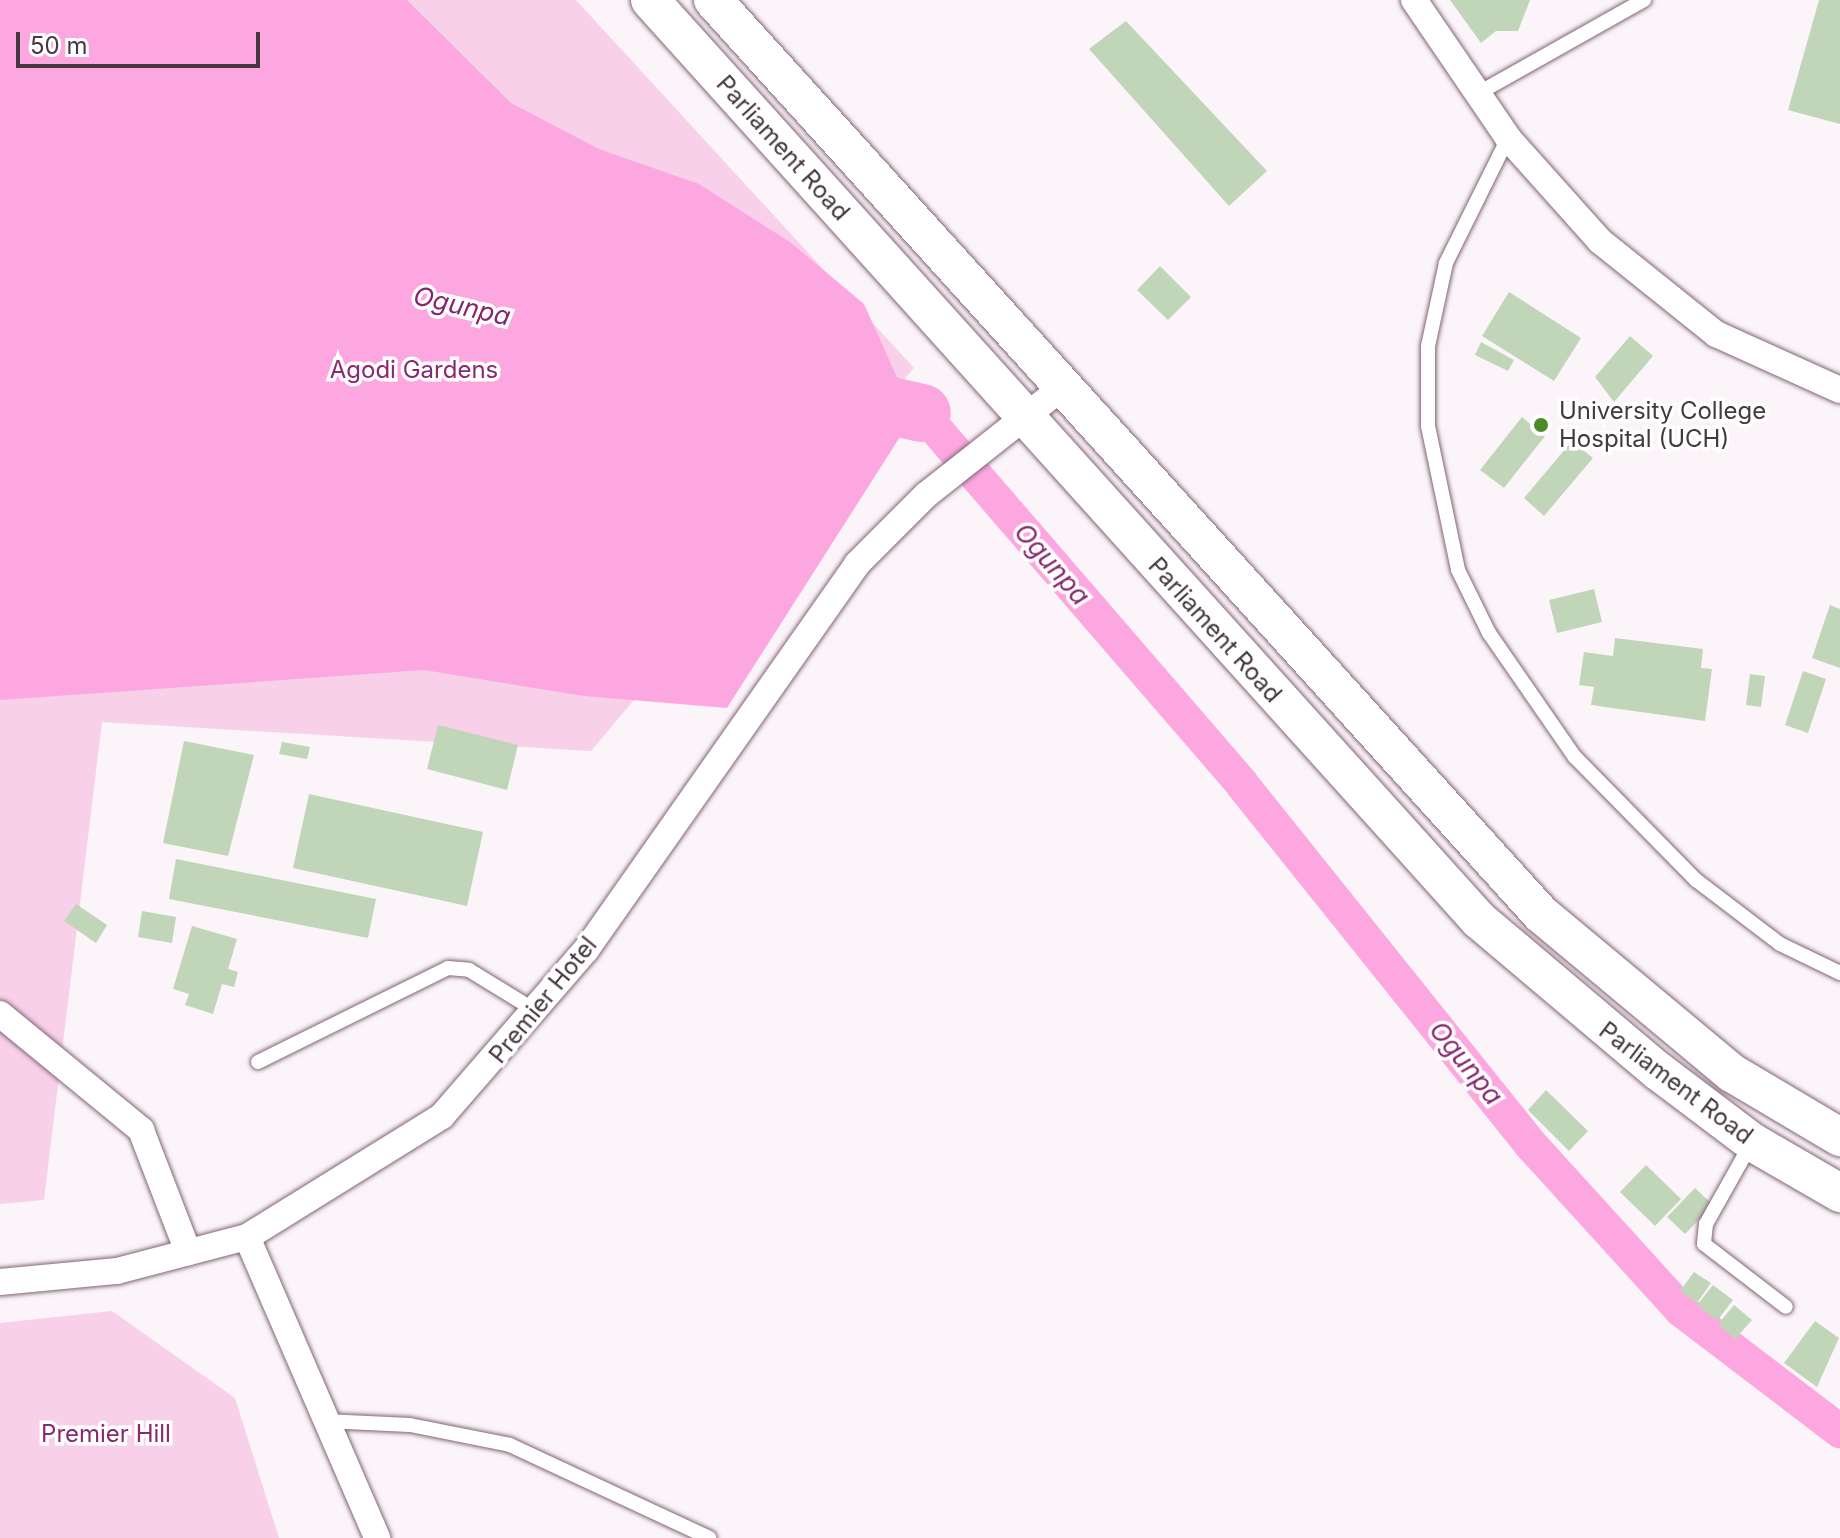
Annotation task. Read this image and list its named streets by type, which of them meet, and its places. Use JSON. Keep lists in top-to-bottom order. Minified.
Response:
{"streets":{"main road":["Parliament Road"],"street":["Premier Hotel"]},"crossings":[["Parliament Road","Premier Hotel"]],"water":["Ogunpa"],"parks":["Agodi Gardens","Premier Hill"],"places":["University College Hospital (UCH)"],"scale_bar":"50 m"}
